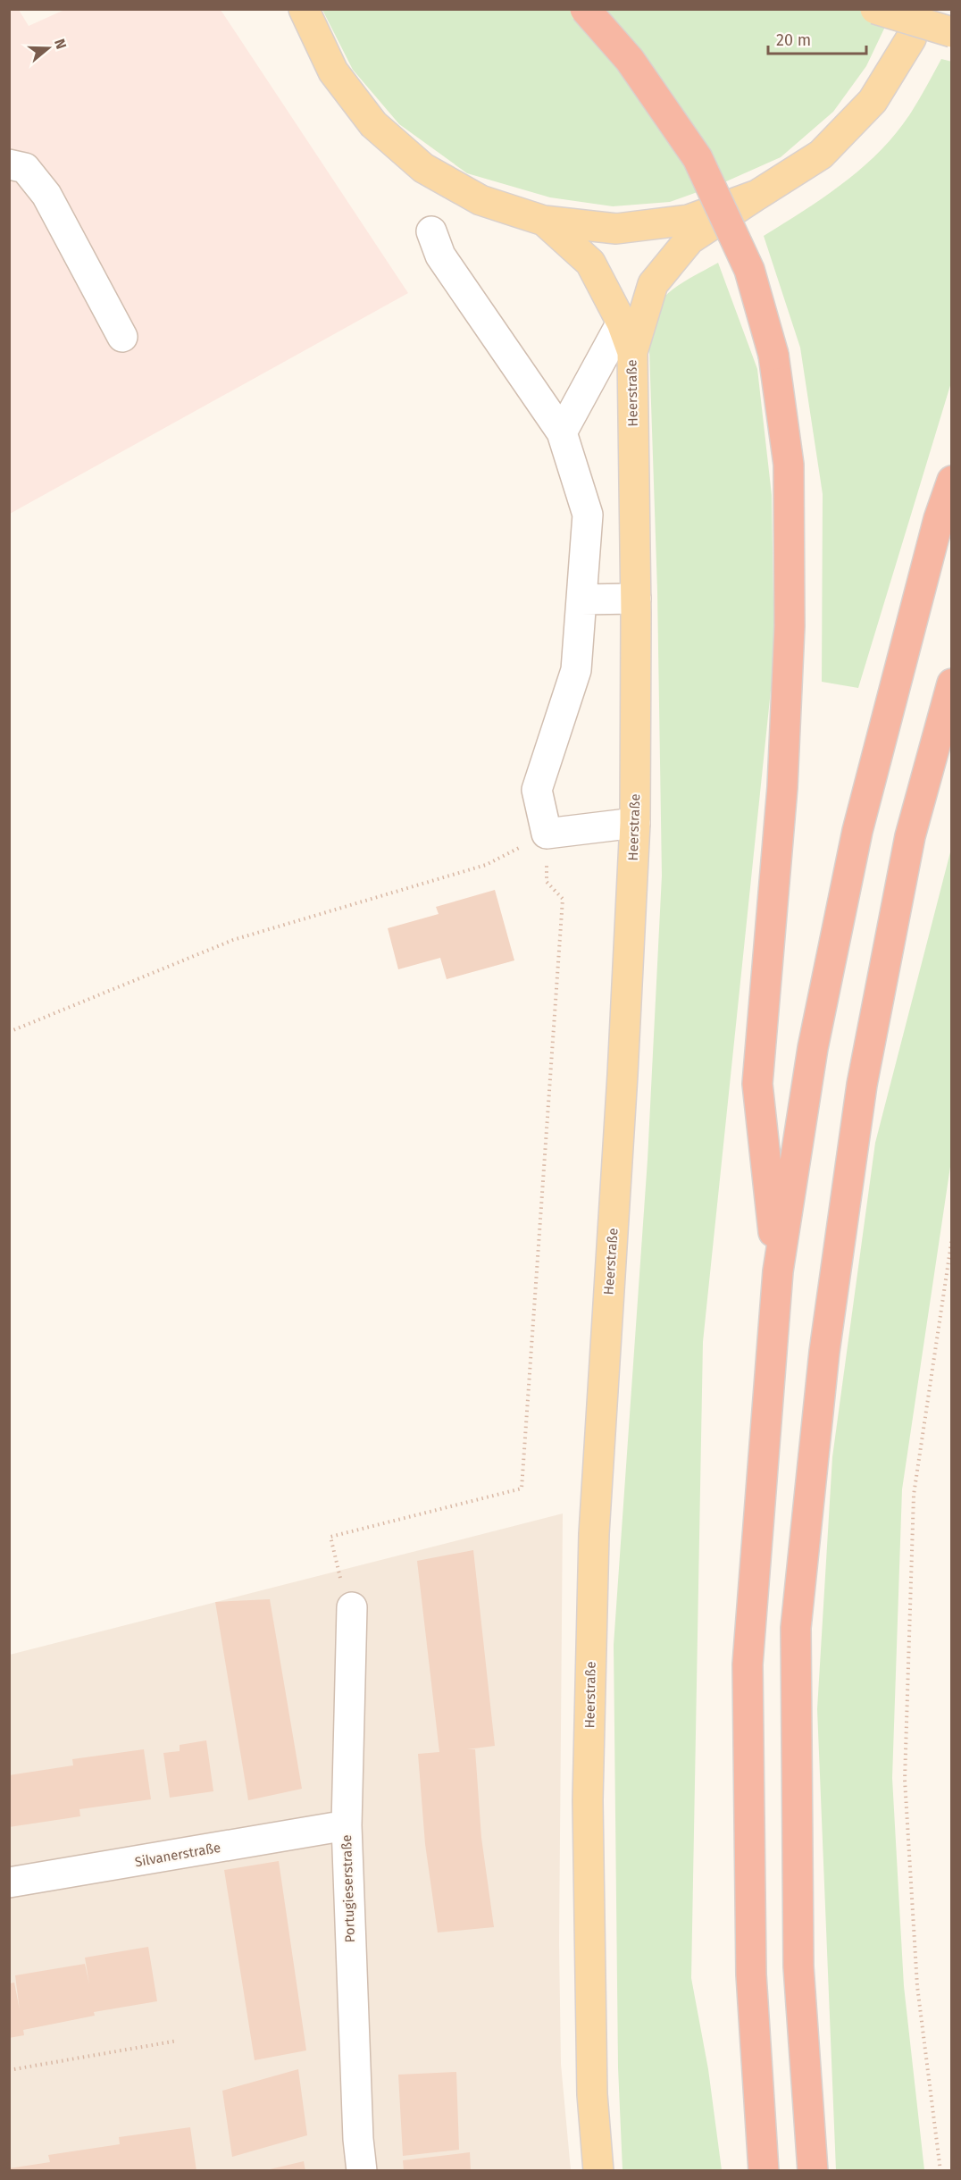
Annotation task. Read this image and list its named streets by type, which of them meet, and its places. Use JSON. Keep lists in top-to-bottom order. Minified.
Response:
{"streets":{"main road":["Heerstraße"],"street":["Silvanerstraße","Portugieserstraße"]},"crossings":[["Silvanerstraße","Portugieserstraße"]],"scale_bar":"20 m","north":"right"}
